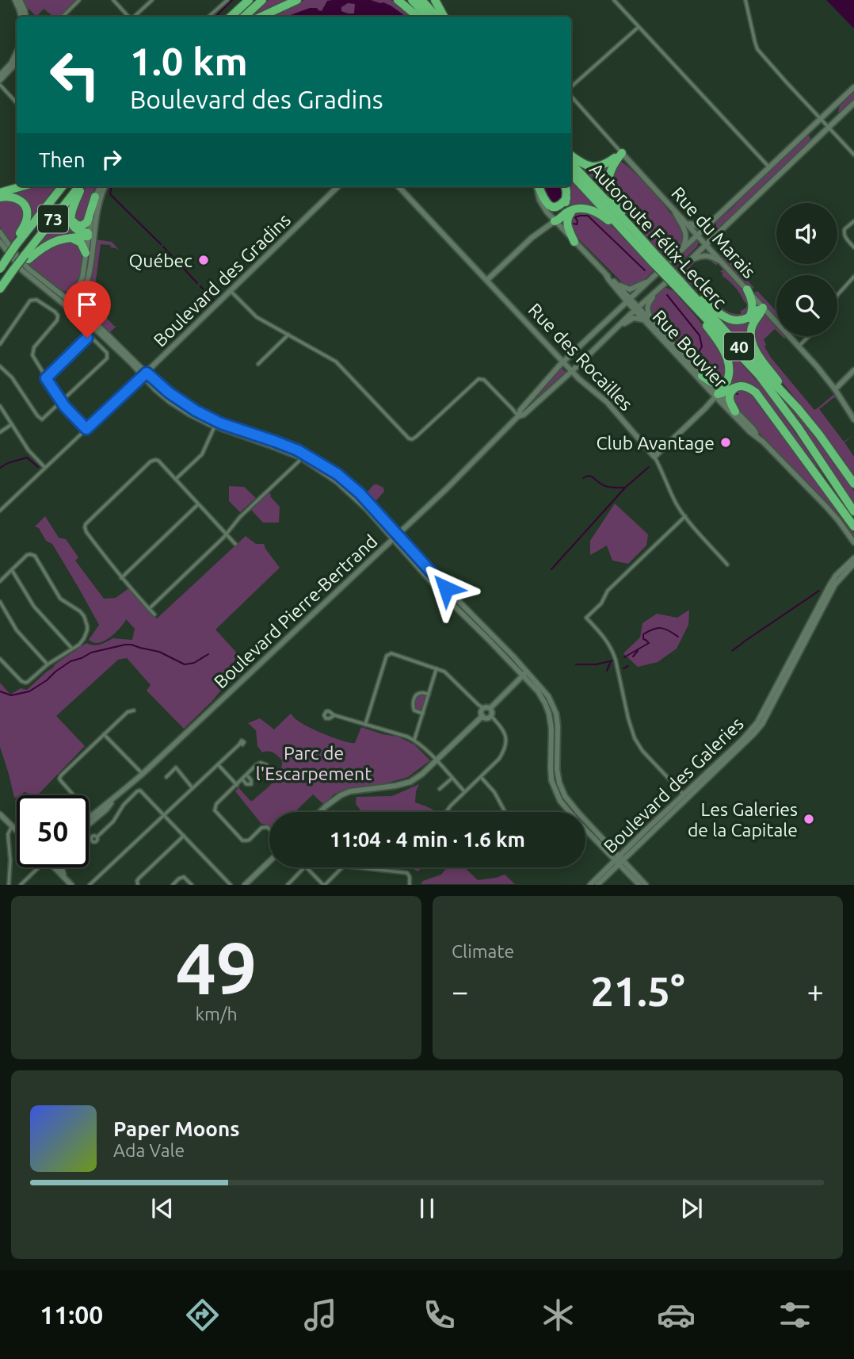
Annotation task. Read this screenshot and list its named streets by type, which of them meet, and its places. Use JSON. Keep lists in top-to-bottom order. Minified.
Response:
{"streets":{"highway":["73","Autoroute Félix-Leclerc","40"],"street":["Rue du Marais","Boulevard des Gradins","Rue Bouvier","Rue des Rocailles","Boulevard Pierre-Bertrand","Boulevard des Galeries"]},"crossings":[["Rue du Marais","Boulevard Pierre-Bertrand"],["Rue Bouvier","Boulevard Pierre-Bertrand"],["Rue des Rocailles","Boulevard Pierre-Bertrand"]],"parks":["Parc de l'Escarpement"],"places":["Québec","Club Avantage","Les Galeries de la Capitale"],"page":{"turn":["1.0 km","Boulevard des Gradins"],"then":"Then","limit":"50","trip":"11:04 · 4 min · 1.6 km","tile":[["49","km/h"],"Climate"],"heat":["−","21.5°","+"],"song":["Paper Moons","Ada Vale"],"tabs":"11:00"}}
